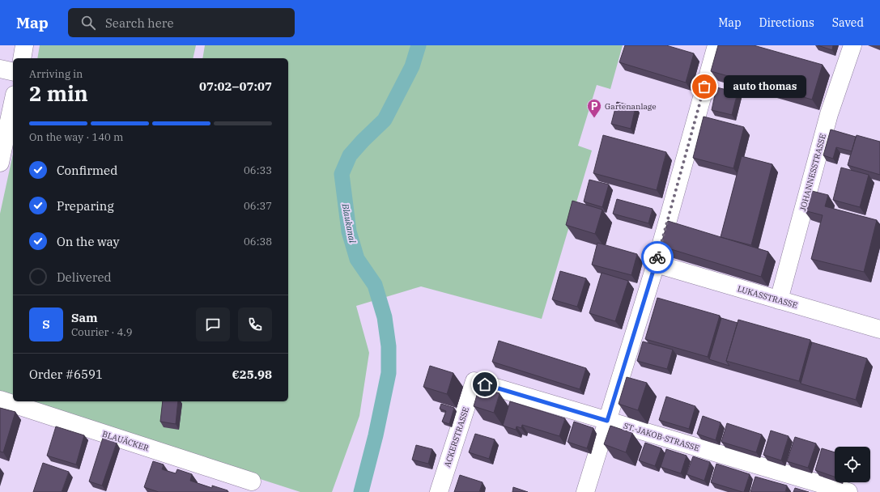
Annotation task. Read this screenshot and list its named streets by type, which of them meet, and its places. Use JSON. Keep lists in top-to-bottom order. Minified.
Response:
{"streets":{"street":["JOHANNESSTRASSE","LUKASSTRASSE","ACKERSTRASSE","ST.-JAKOB-STRASSE","BLAUÄCKER"]},"crossings":[["JOHANNESSTRASSE","LUKASSTRASSE"],["ACKERSTRASSE","ST.-JAKOB-STRASSE"]],"water":["Blaukanal"],"places":{"other":["auto thomas"],"parking":["Gartenanlage"]},"page":{"header":"Map","search":"Search here","nav":["Map","Directions","Saved"],"heading":["2 min","Arriving in","07:02–07:07"],"panel":["Sam","Courier · 4.9","Order #6591","€25.98"],"bubble":"auto thomas","bar":"On the way · 140 m","list":[["Confirmed","06:33"],["Preparing","06:37"],["On the way","06:38"],"Delivered"],"round":"S"}}
